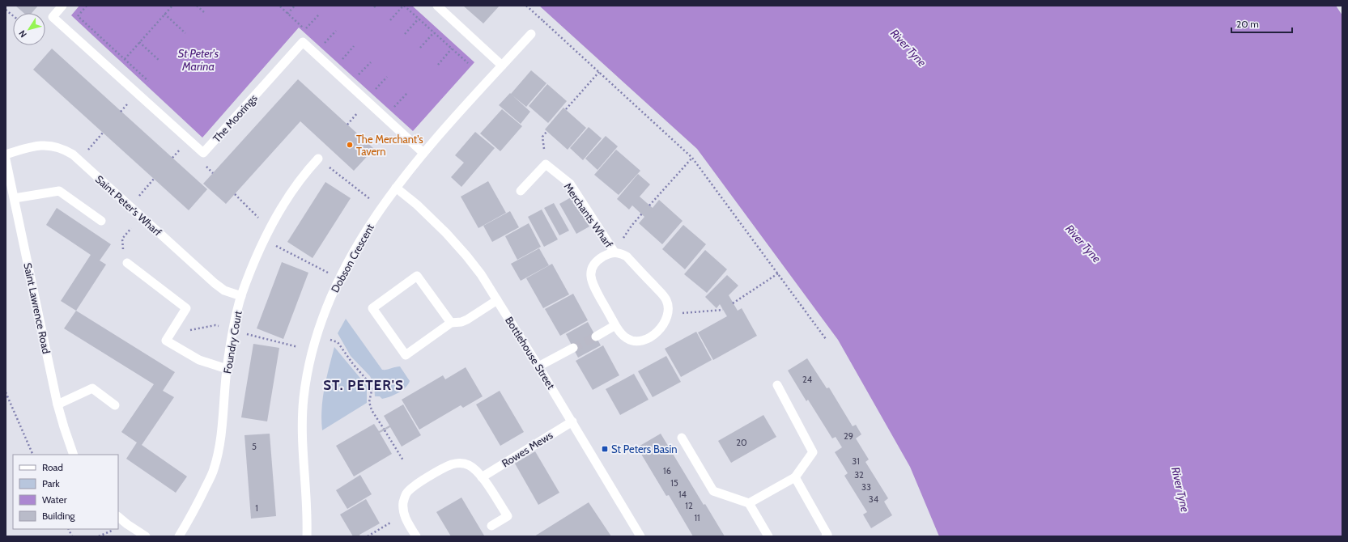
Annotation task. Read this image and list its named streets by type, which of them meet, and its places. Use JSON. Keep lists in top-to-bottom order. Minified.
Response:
{"streets":{"street":["The Moorings","Saint Peter's Wharf","Merchants Wharf","Dobson Crescent","Saint Lawrence Road","Foundry Court","Bottlehouse Street","Rowes Mews"]},"crossings":[["The Moorings","Dobson Crescent"],["Saint Peter's Wharf","Foundry Court"],["Dobson Crescent","Bottlehouse Street"],["Bottlehouse Street","Rowes Mews"]],"districts":["ST. PETER'S"],"water":["River Tyne","St Peter's Marina"],"places":{"other":["The Merchant's Tavern"],"transit":["St Peters Basin"]},"house_numbers":["24","29","20","5","31","16","32","15","33","14","34","12","1","11"],"legend":["Road","Park","Water","Building"],"scale_bar":"20 m","north":"bottom left"}
